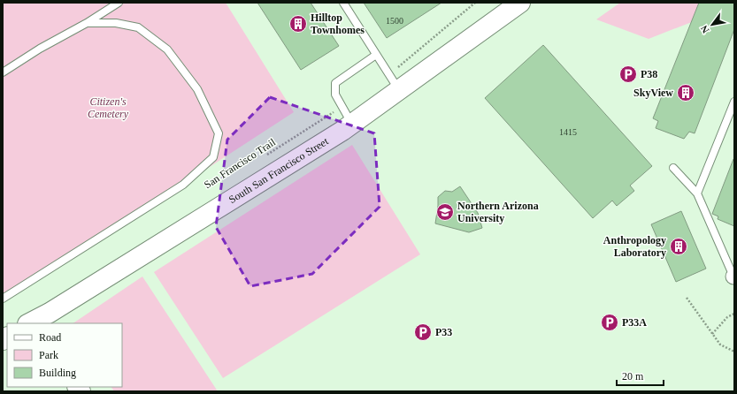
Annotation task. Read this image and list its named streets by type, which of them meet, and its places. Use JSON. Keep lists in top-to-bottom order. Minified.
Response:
{"streets":{"street":["South San Francisco Street"],"path":["San Francisco Trail"]},"parks":["Citizen's Cemetery"],"places":{"building":["Hilltop Townhomes","SkyView","Anthropology Laboratory"],"parking":["P38","P33A","P33"],"school or university":["Northern Arizona University"]},"house_numbers":["1500","1415"],"legend":["Road","Park","Building"],"scale_bar":"20 m","north":"bottom left"}
